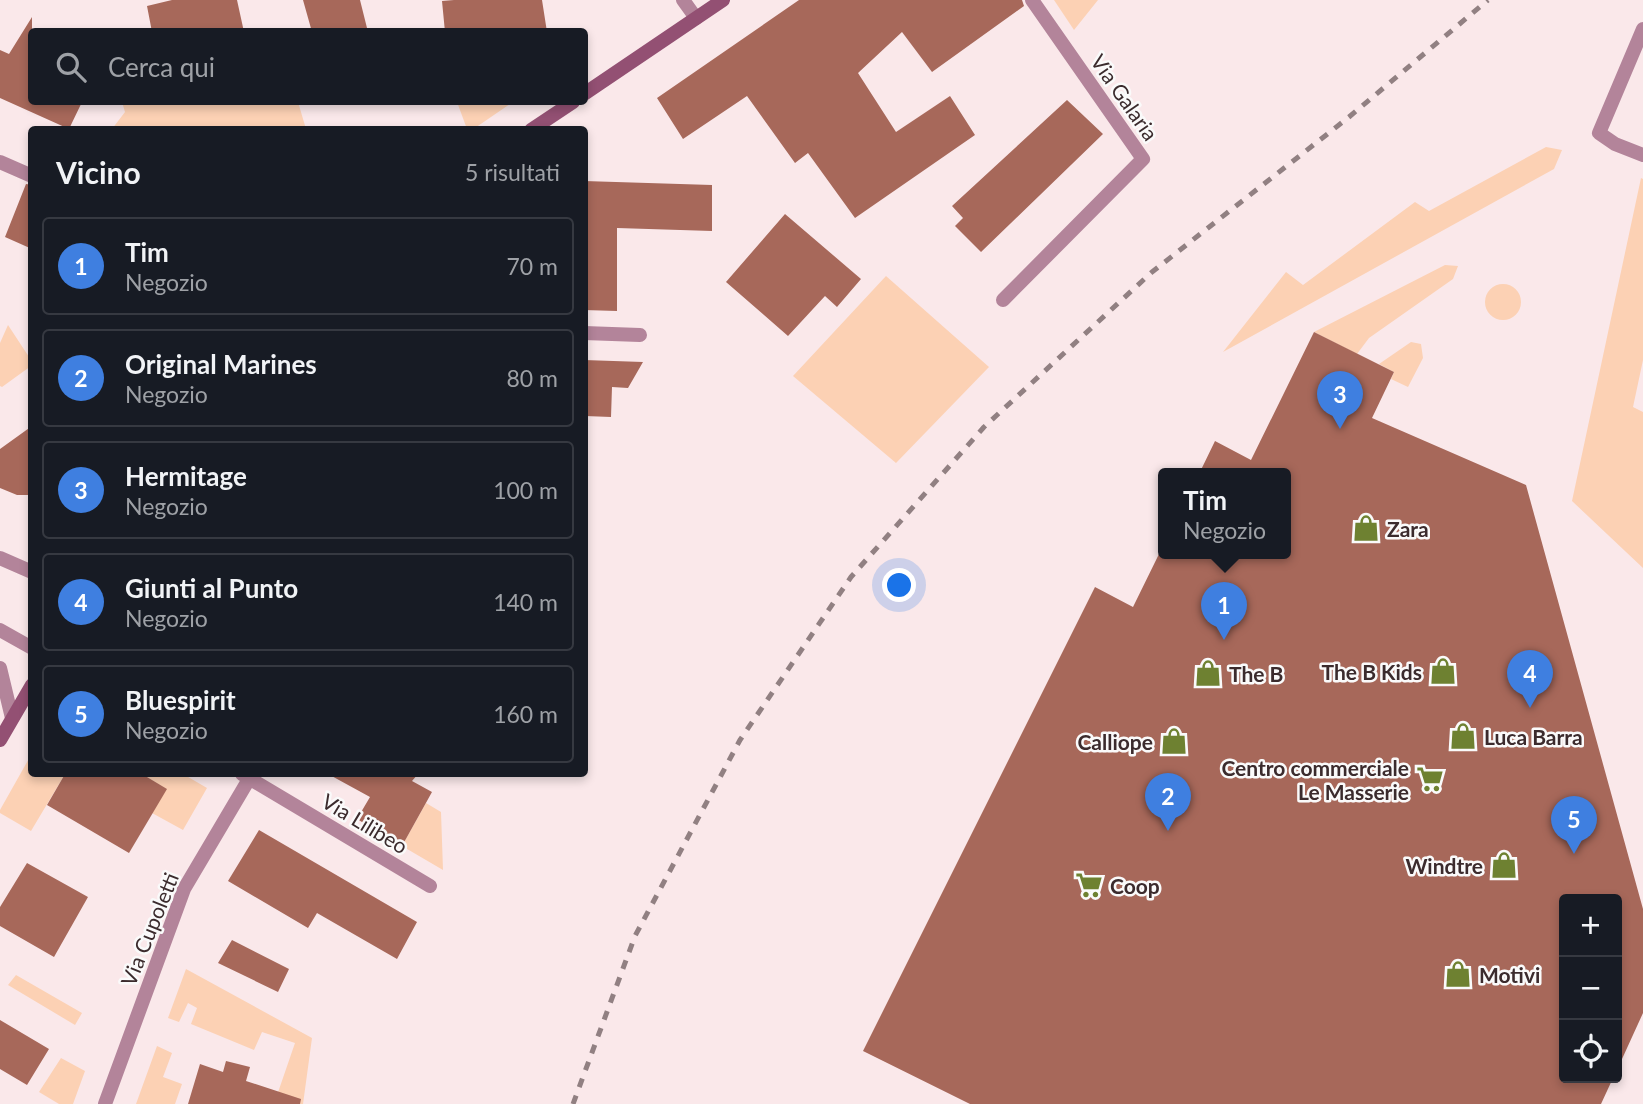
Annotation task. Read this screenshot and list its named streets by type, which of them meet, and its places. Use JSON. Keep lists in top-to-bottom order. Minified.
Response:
{"streets":{"street":["Via Galaria","Via Lilibeo","Via Cupoletti"]},"places":{"shop":["Zara","The B Kids","The B","Luca Barra","Calliope","Windtre","Motivi"],"supermarket":["Centro commerciale Le Masserie","Coop"]},"page":{"search":"Cerca qui","heading":["Vicino","5 risultati"],"list":[{"mark":"1","name":"Tim","note":"Negozio","value":"70 m"},{"mark":"2","name":"Original Marines","note":"Negozio","value":"80 m"},{"mark":"3","name":"Hermitage","note":"Negozio","value":"100 m"},{"mark":"4","name":"Giunti al Punto","note":"Negozio","value":"140 m"},{"mark":"5","name":"Bluespirit","note":"Negozio","value":"160 m"}],"pins":["3","1","4","2","5"],"popup":["Tim","Negozio"],"map_buttons":["+","−"]}}
